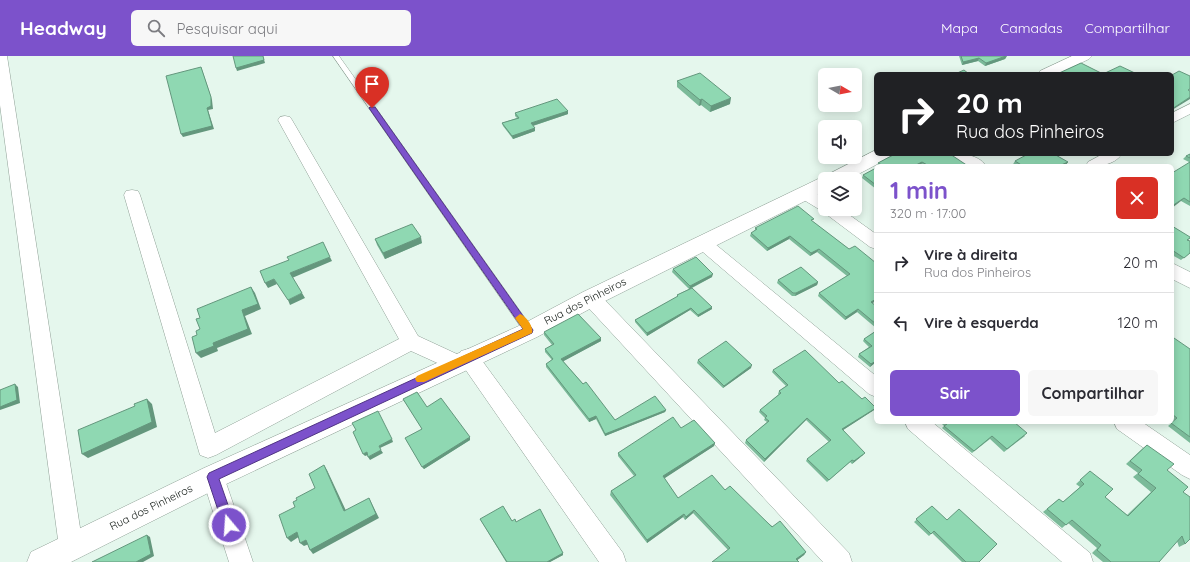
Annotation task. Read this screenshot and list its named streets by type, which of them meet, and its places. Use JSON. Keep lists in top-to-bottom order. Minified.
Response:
{"streets":{"street":["Rua dos Pinheiros"]},"north":"right","page":{"header":"Headway","search":"Pesquisar aqui","nav":["Mapa","Camadas","Compartilhar"],"turn":["20 m","Rua dos Pinheiros"],"heading":["1 min","320 m · 17:00"],"list":[{"name":"Vire à direita","note":"Rua dos Pinheiros","value":"20 m"},{"name":"Vire à esquerda","value":"120 m"}],"buttons":["Sair","Compartilhar"]}}
